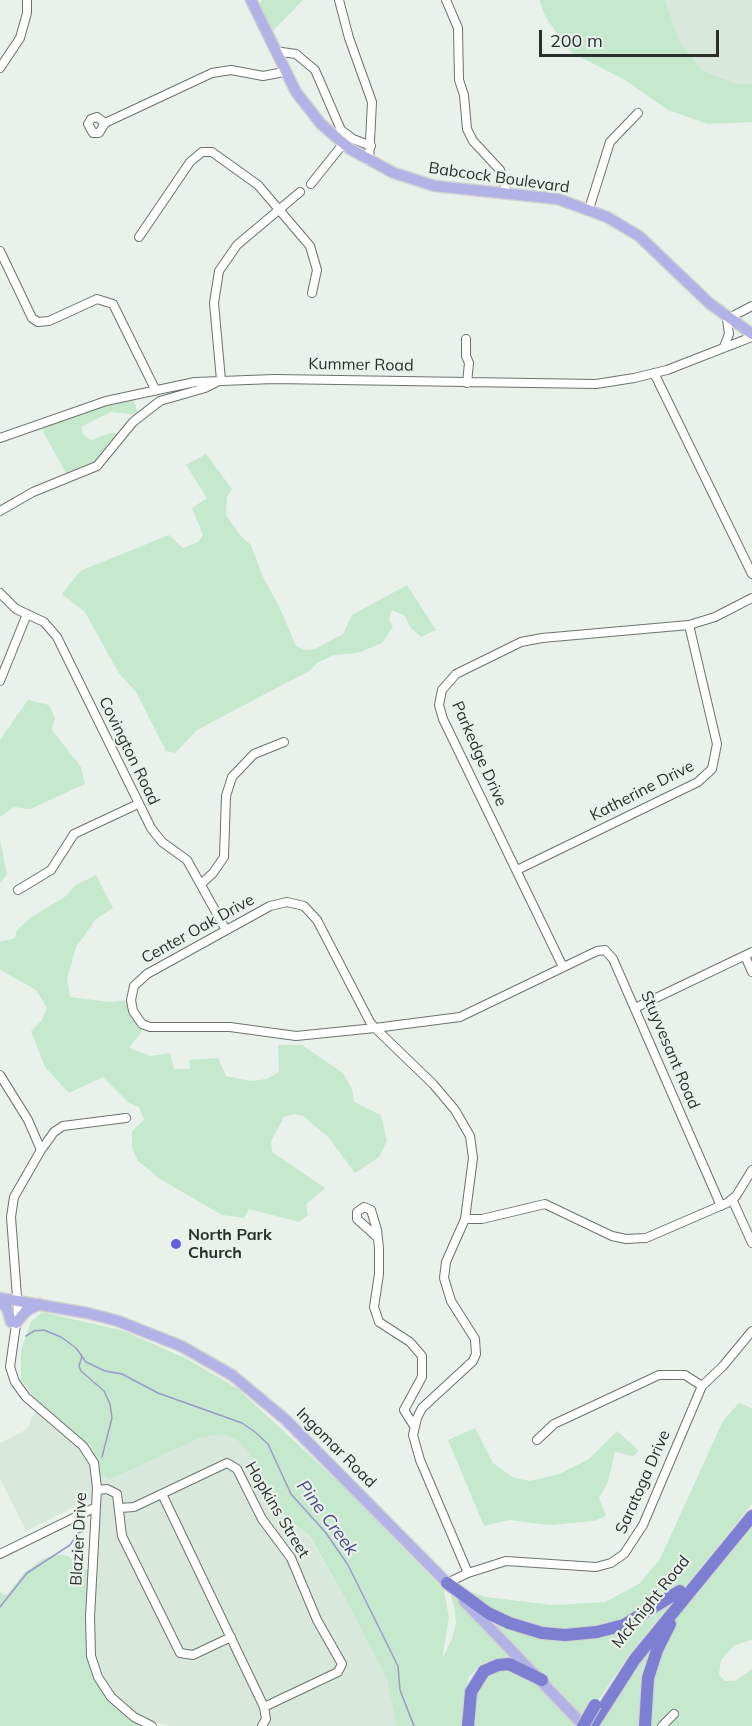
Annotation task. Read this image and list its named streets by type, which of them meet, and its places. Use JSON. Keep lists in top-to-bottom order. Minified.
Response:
{"streets":{"highway":["McKnight Road"],"main road":["Babcock Boulevard","Ingomar Road"],"street":["Kummer Road","Covington Road","Parkedge Drive","Katherine Drive","Center Oak Drive","Stuyvesant Road","Saratoga Drive","Hopkins Street","Blazier Drive"]},"crossings":[["Babcock Boulevard","Kummer Road"],["Covington Road","Center Oak Drive"],["Parkedge Drive","Katherine Drive"],["Parkedge Drive","Stuyvesant Road"],["Ingomar Road","Saratoga Drive"],["Ingomar Road","Blazier Drive"],["Ingomar Road","McKnight Road"]],"water":["Pine Creek"],"places":["North Park Church"],"scale_bar":"200 m"}
